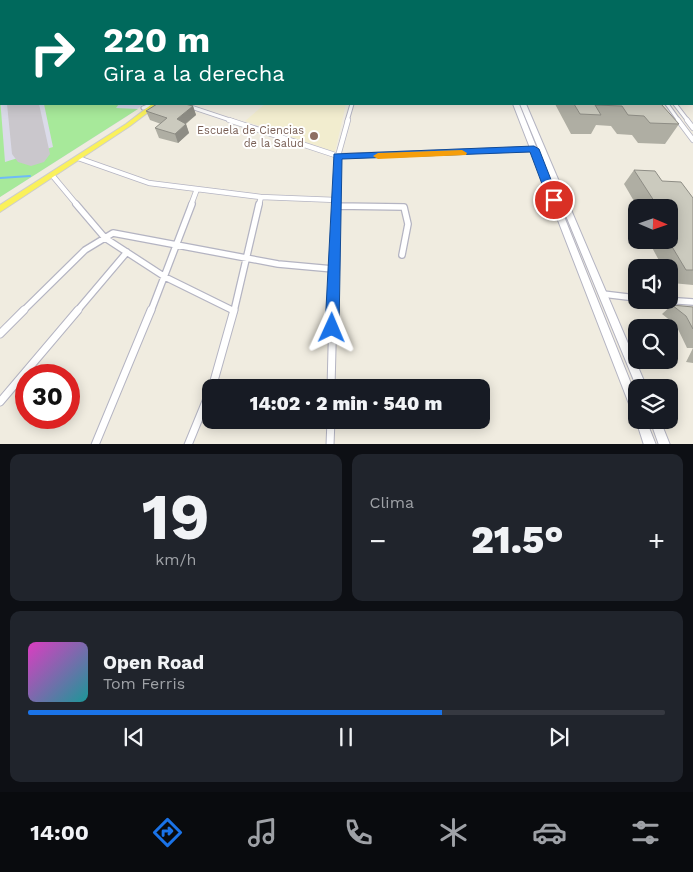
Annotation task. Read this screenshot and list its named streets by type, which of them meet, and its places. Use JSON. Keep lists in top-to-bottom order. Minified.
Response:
{"places":["Escuela de Ciencias de la Salud"],"north":"right","page":{"turn":["220 m","Gira a la derecha"],"limit":"30","trip":"14:02 · 2 min · 540 m","tile":[["19","km/h"],"Clima"],"heat":["−","21.5°","+"],"song":["Open Road","Tom Ferris"],"tabs":"14:00"}}
